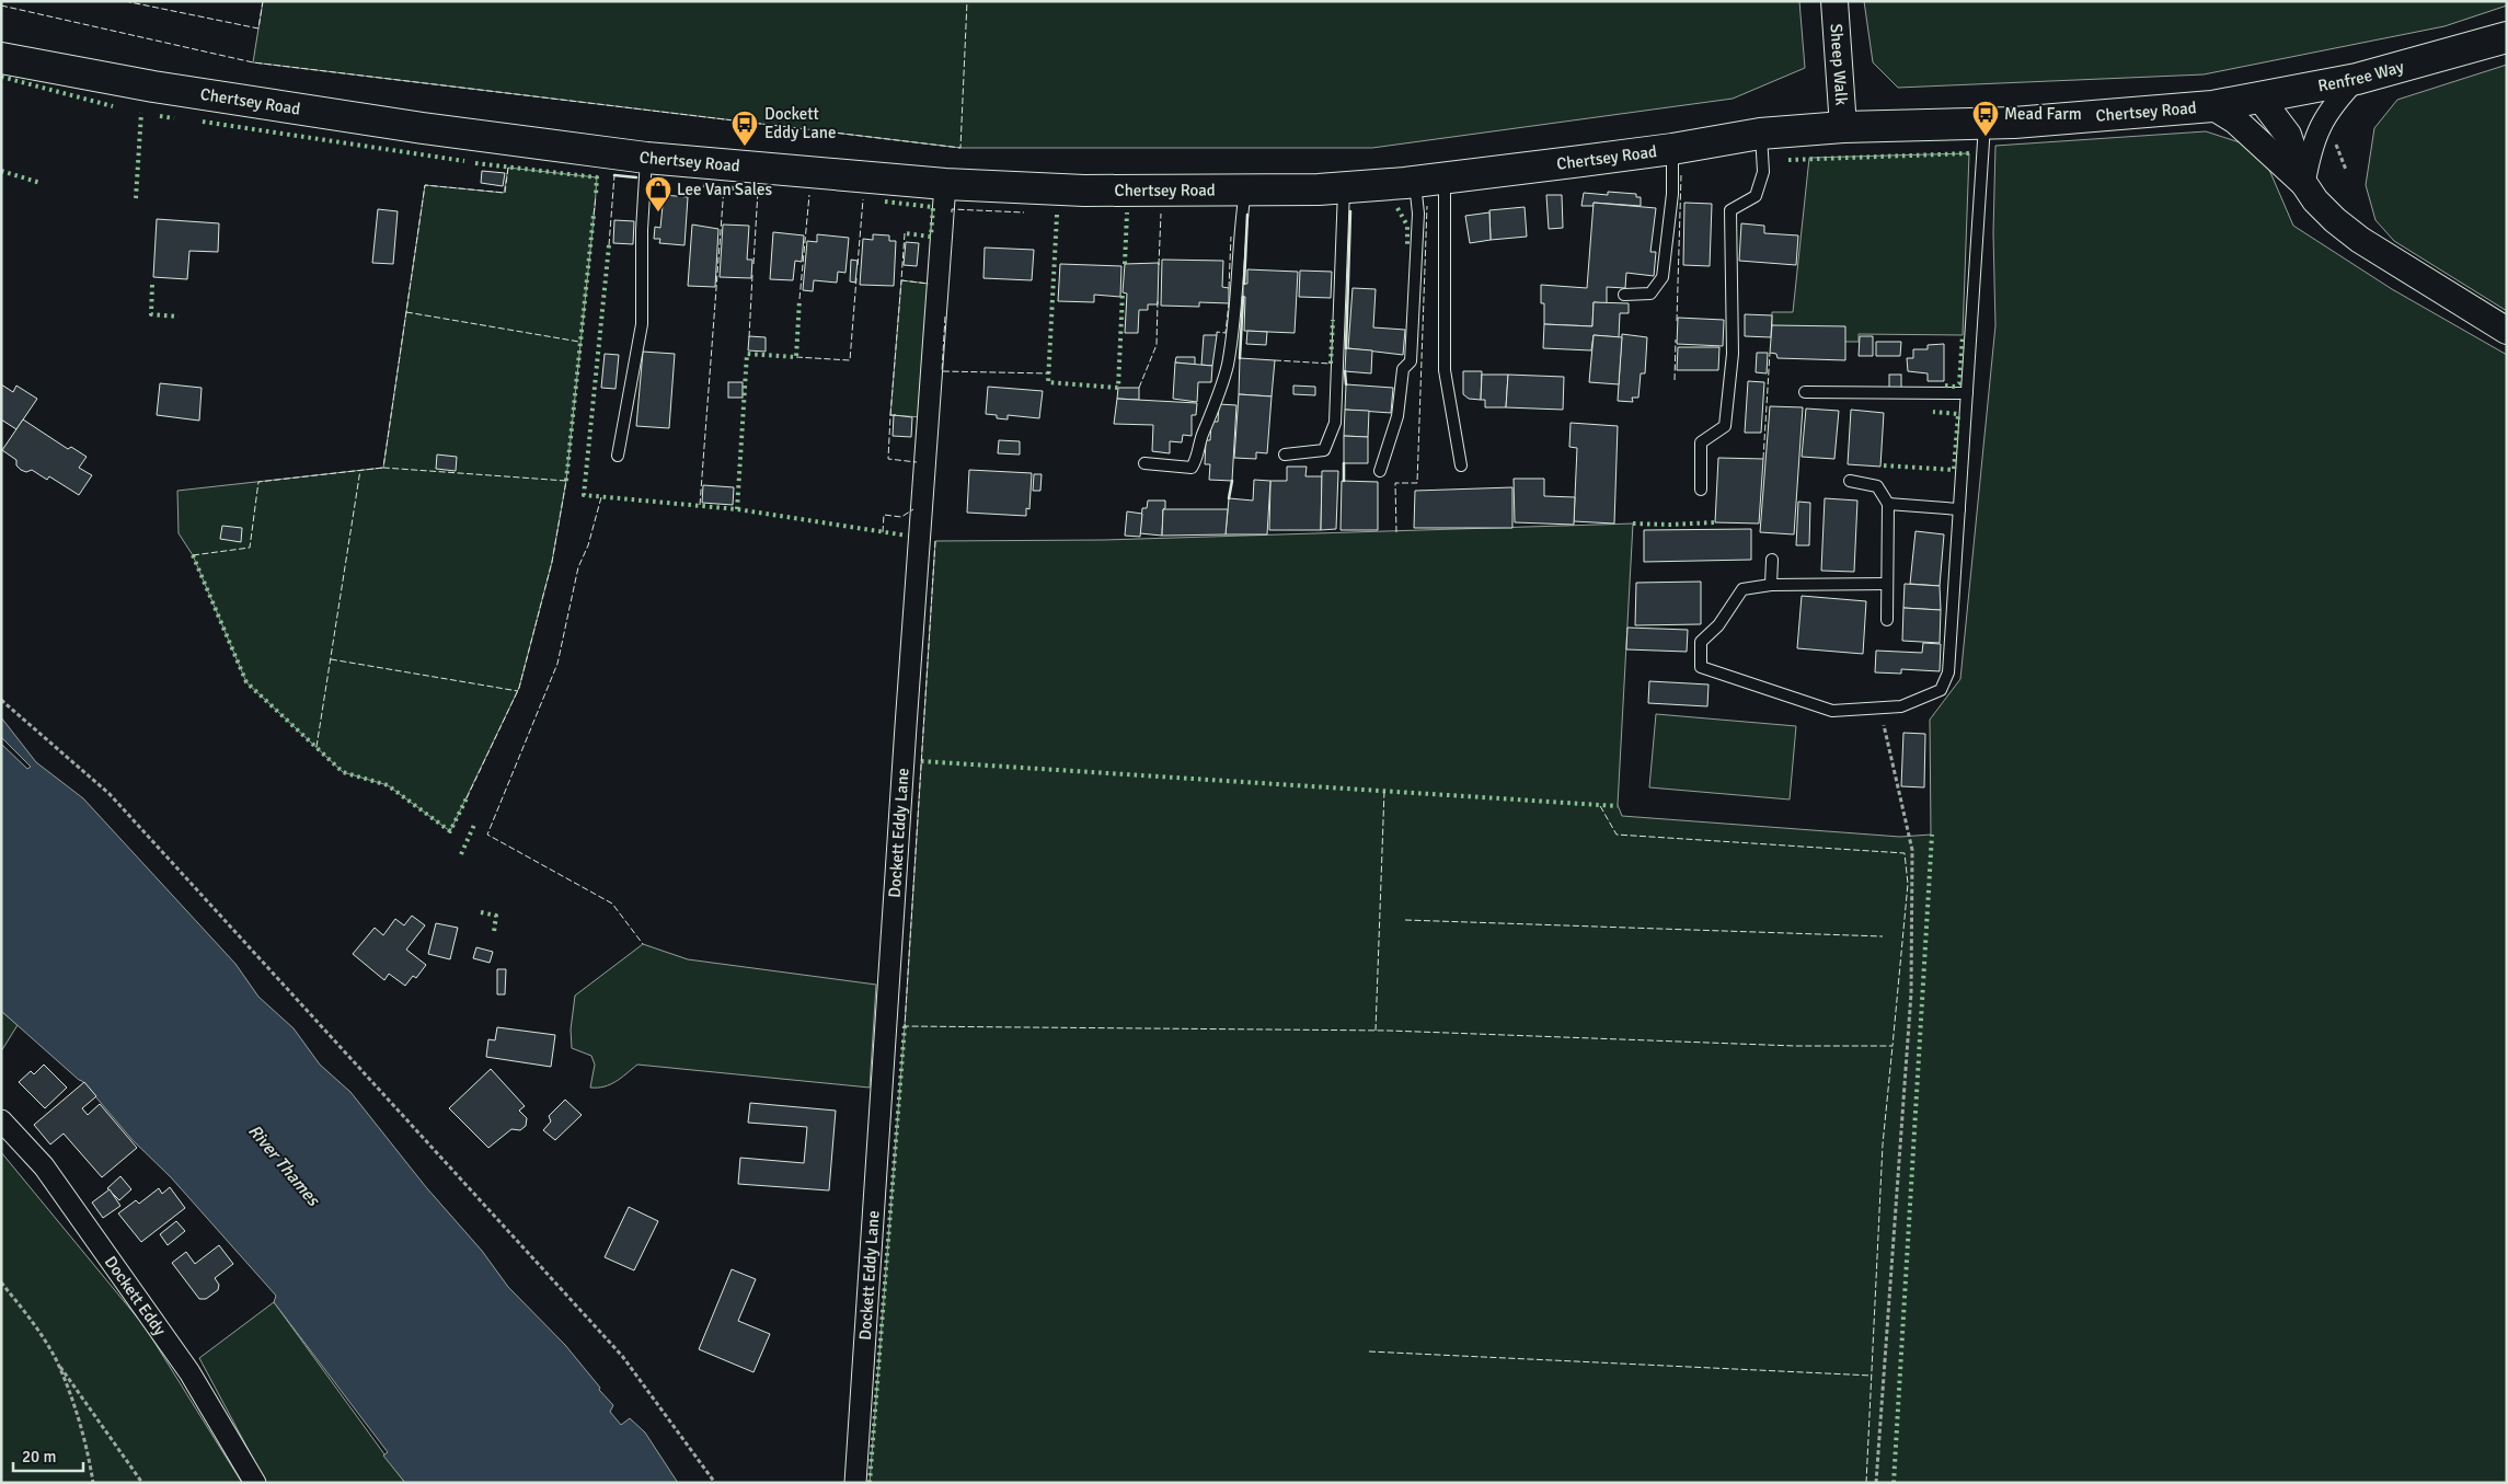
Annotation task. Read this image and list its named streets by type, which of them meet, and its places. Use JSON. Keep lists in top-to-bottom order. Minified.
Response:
{"streets":{"main road":["Renfree Way","Chertsey Road"],"street":["Sheep Walk","Dockett Eddy Lane","Dockett Eddy"]},"crossings":[["Sheep Walk","Chertsey Road"],["Renfree Way","Chertsey Road"],["Chertsey Road","Dockett Eddy Lane"]],"water":["River Thames"],"places":{"bus stop":["Mead Farm","Dockett Eddy Lane"],"shop":["Lee Van Sales"]},"scale_bar":"20 m"}
